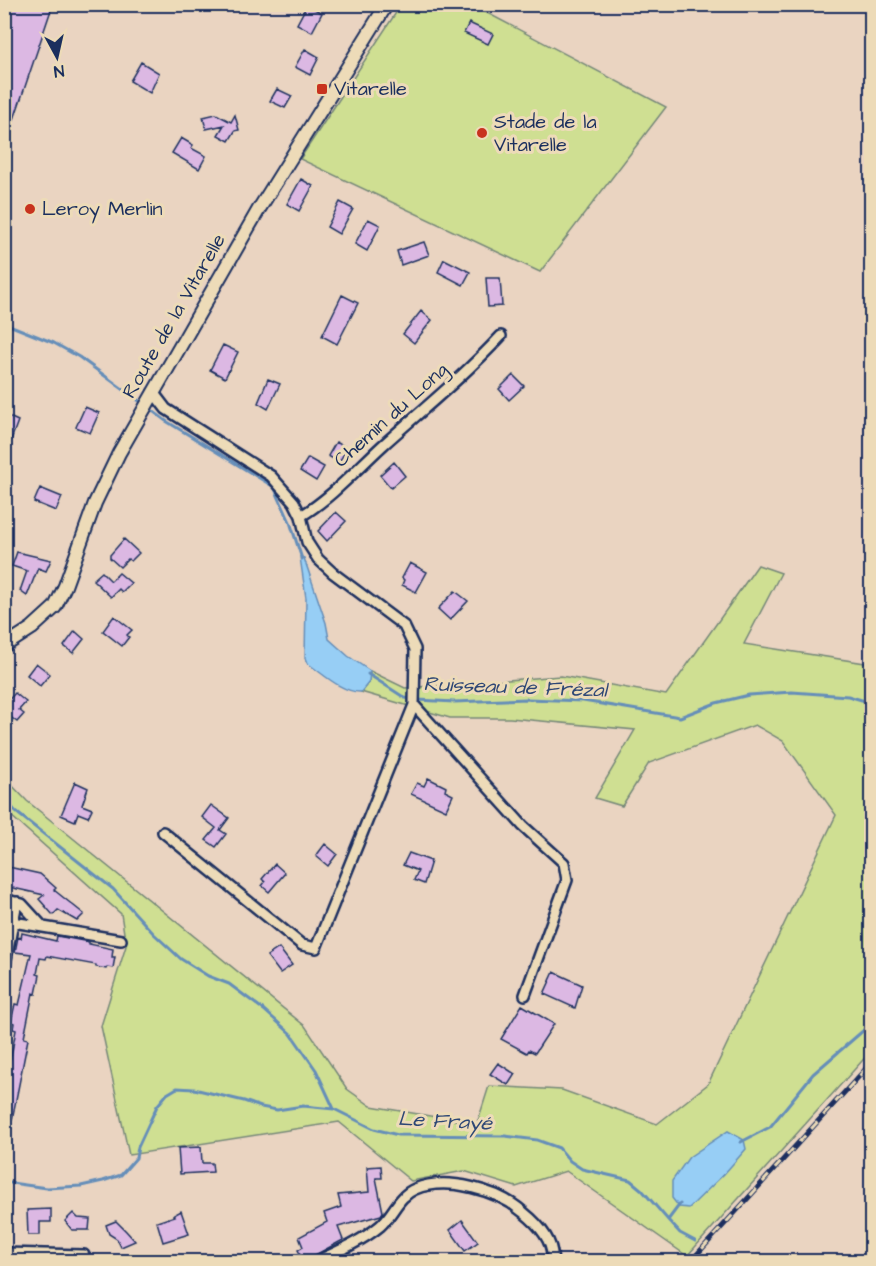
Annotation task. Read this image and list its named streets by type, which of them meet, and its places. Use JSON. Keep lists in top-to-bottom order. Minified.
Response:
{"streets":{"street":["Route de la Vitarelle","Chemin du Long"]},"water":["Ruisseau de Frézal","Le Frayé"],"places":{"transit":["Vitarelle"],"other":["Stade de la Vitarelle","Leroy Merlin"]},"north":"bottom"}
